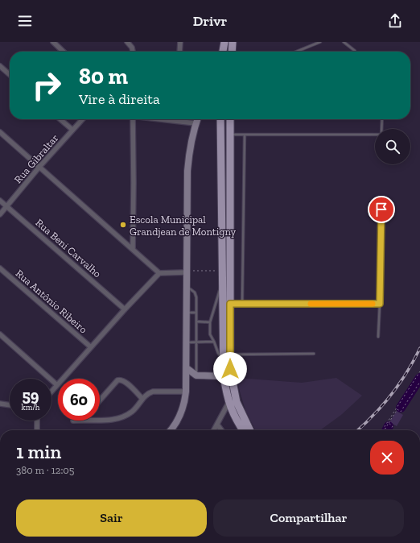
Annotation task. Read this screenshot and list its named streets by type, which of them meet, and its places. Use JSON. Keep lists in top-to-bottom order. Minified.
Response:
{"streets":{"street":["Rua Gibraltar","Rua Beni Carvalho","Rua Antônio Ribeiro"]},"crossings":[["Rua Gibraltar","Rua Beni Carvalho"]],"places":["Escola Municipal Grandjean de Montigny"],"page":{"header":"Drivr","turn":["80 m","Vire à direita"],"speed":"59 km/h","limit":"60","heading":["1 min","380 m · 12:05"],"buttons":["Sair","Compartilhar"]}}
